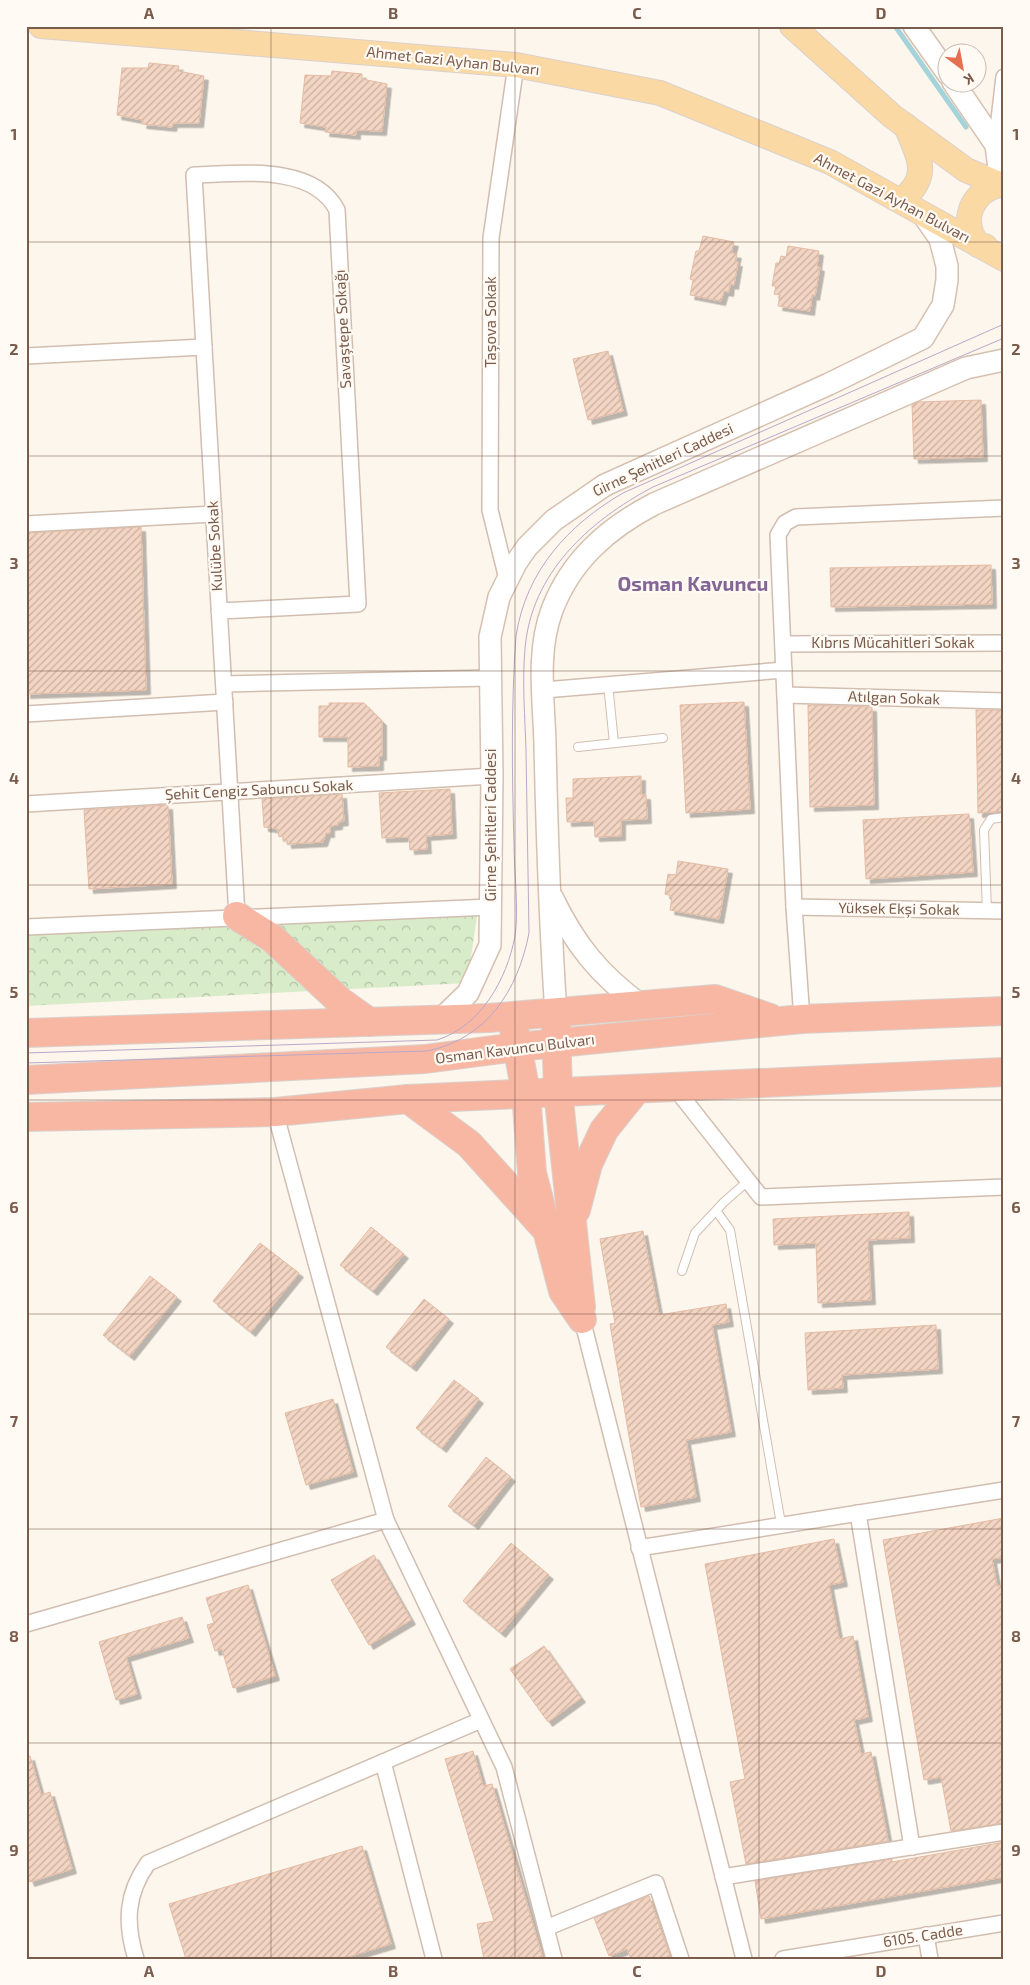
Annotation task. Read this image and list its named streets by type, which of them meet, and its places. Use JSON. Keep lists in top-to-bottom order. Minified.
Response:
{"streets":{"highway":["Osman Kavuncu Bulvarı"],"main road":["Ahmet Gazi Ayhan Bulvarı"],"street":["Taşova Sokak","Savaştepe Sokağı","Girne Şehitleri Caddesi","Kulübe Sokak","Kıbrıs Mücahitleri Sokak","Atılgan Sokak","Şehit Cengiz Sabuncu Sokak","Yüksek Ekşi Sokak","6105. Cadde"]},"crossings":[["Ahmet Gazi Ayhan Bulvarı","Taşova Sokak"],["Ahmet Gazi Ayhan Bulvarı","Girne Şehitleri Caddesi"],["Taşova Sokak","Girne Şehitleri Caddesi"],["Savaştepe Sokağı","Kulübe Sokak"],["Girne Şehitleri Caddesi","Şehit Cengiz Sabuncu Sokak"],["Kulübe Sokak","Şehit Cengiz Sabuncu Sokak"]],"districts":["Osman Kavuncu"],"north":"bottom right","grid":{"columns":["A","B","C","D"],"rows":["1","2","3","4","5","6","7","8","9"]}}
